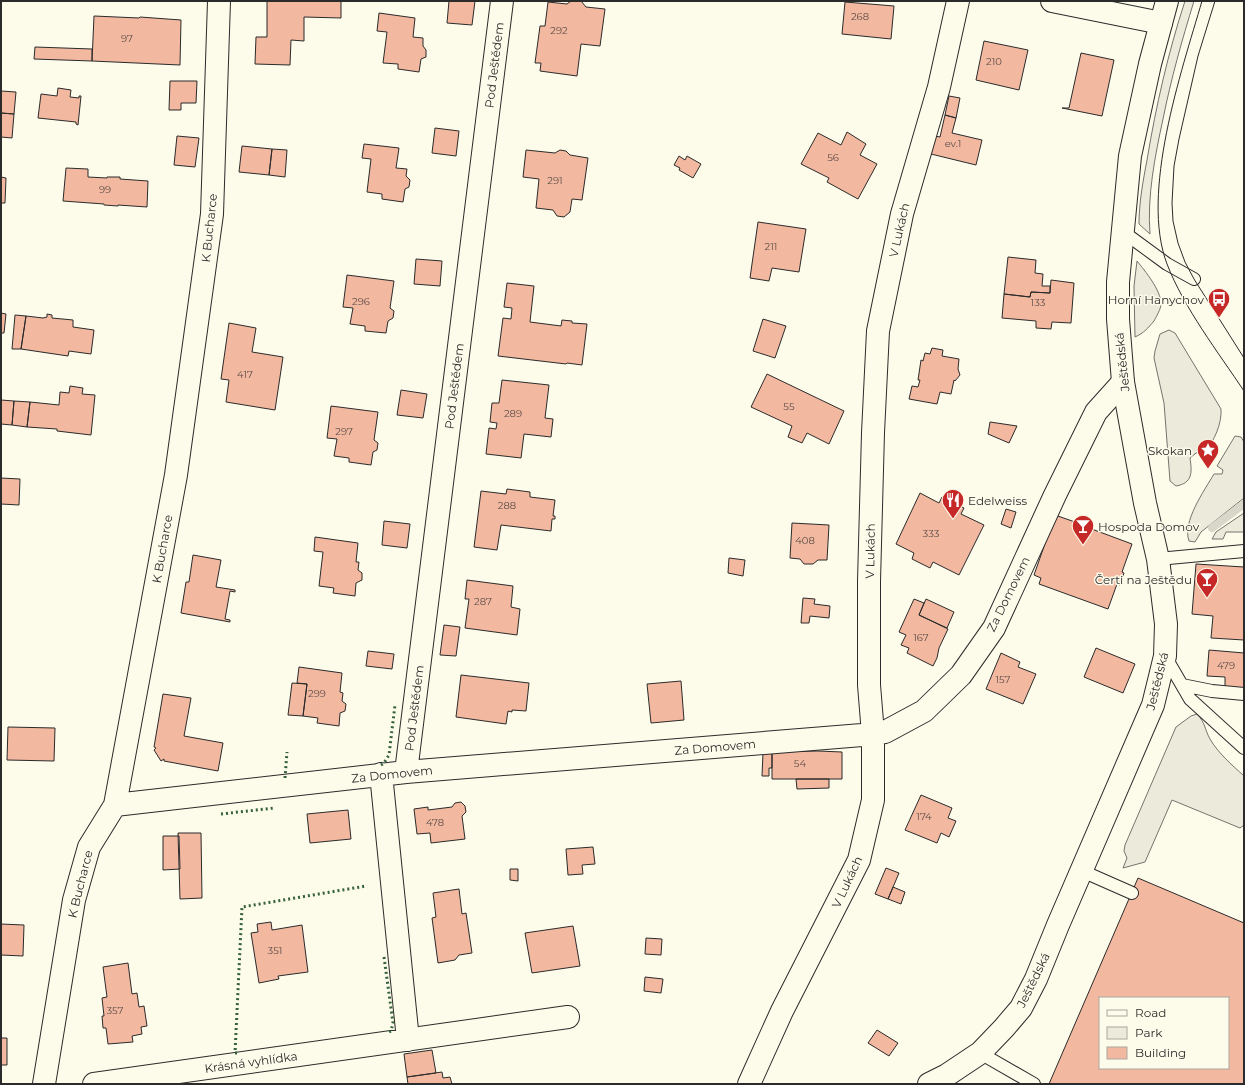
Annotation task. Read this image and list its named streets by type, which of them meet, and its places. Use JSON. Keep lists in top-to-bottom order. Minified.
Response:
{"streets":{"street":["Pod Ještědem","K Bucharce","V Lukách","Ještědská","Za Domovem","Krásná vyhlídka"]},"crossings":[["Pod Ještědem","Za Domovem"],["K Bucharce","Za Domovem"],["V Lukách","Za Domovem"],["Ještědská","Za Domovem"]],"places":{"bus stop":["Horní Hanychov"],"place":["Skokan"],"restaurant":["Edelweiss"],"bar":["Hospoda Domov","Čerti na Ještědu"]},"house_numbers":["268","292","97","210","ev.1","56","291","99","211","296","133","417","55","289","297","288","333","408","287","167","479","157","299","54","174","478","351","357"],"legend":["Road","Park","Building"]}
